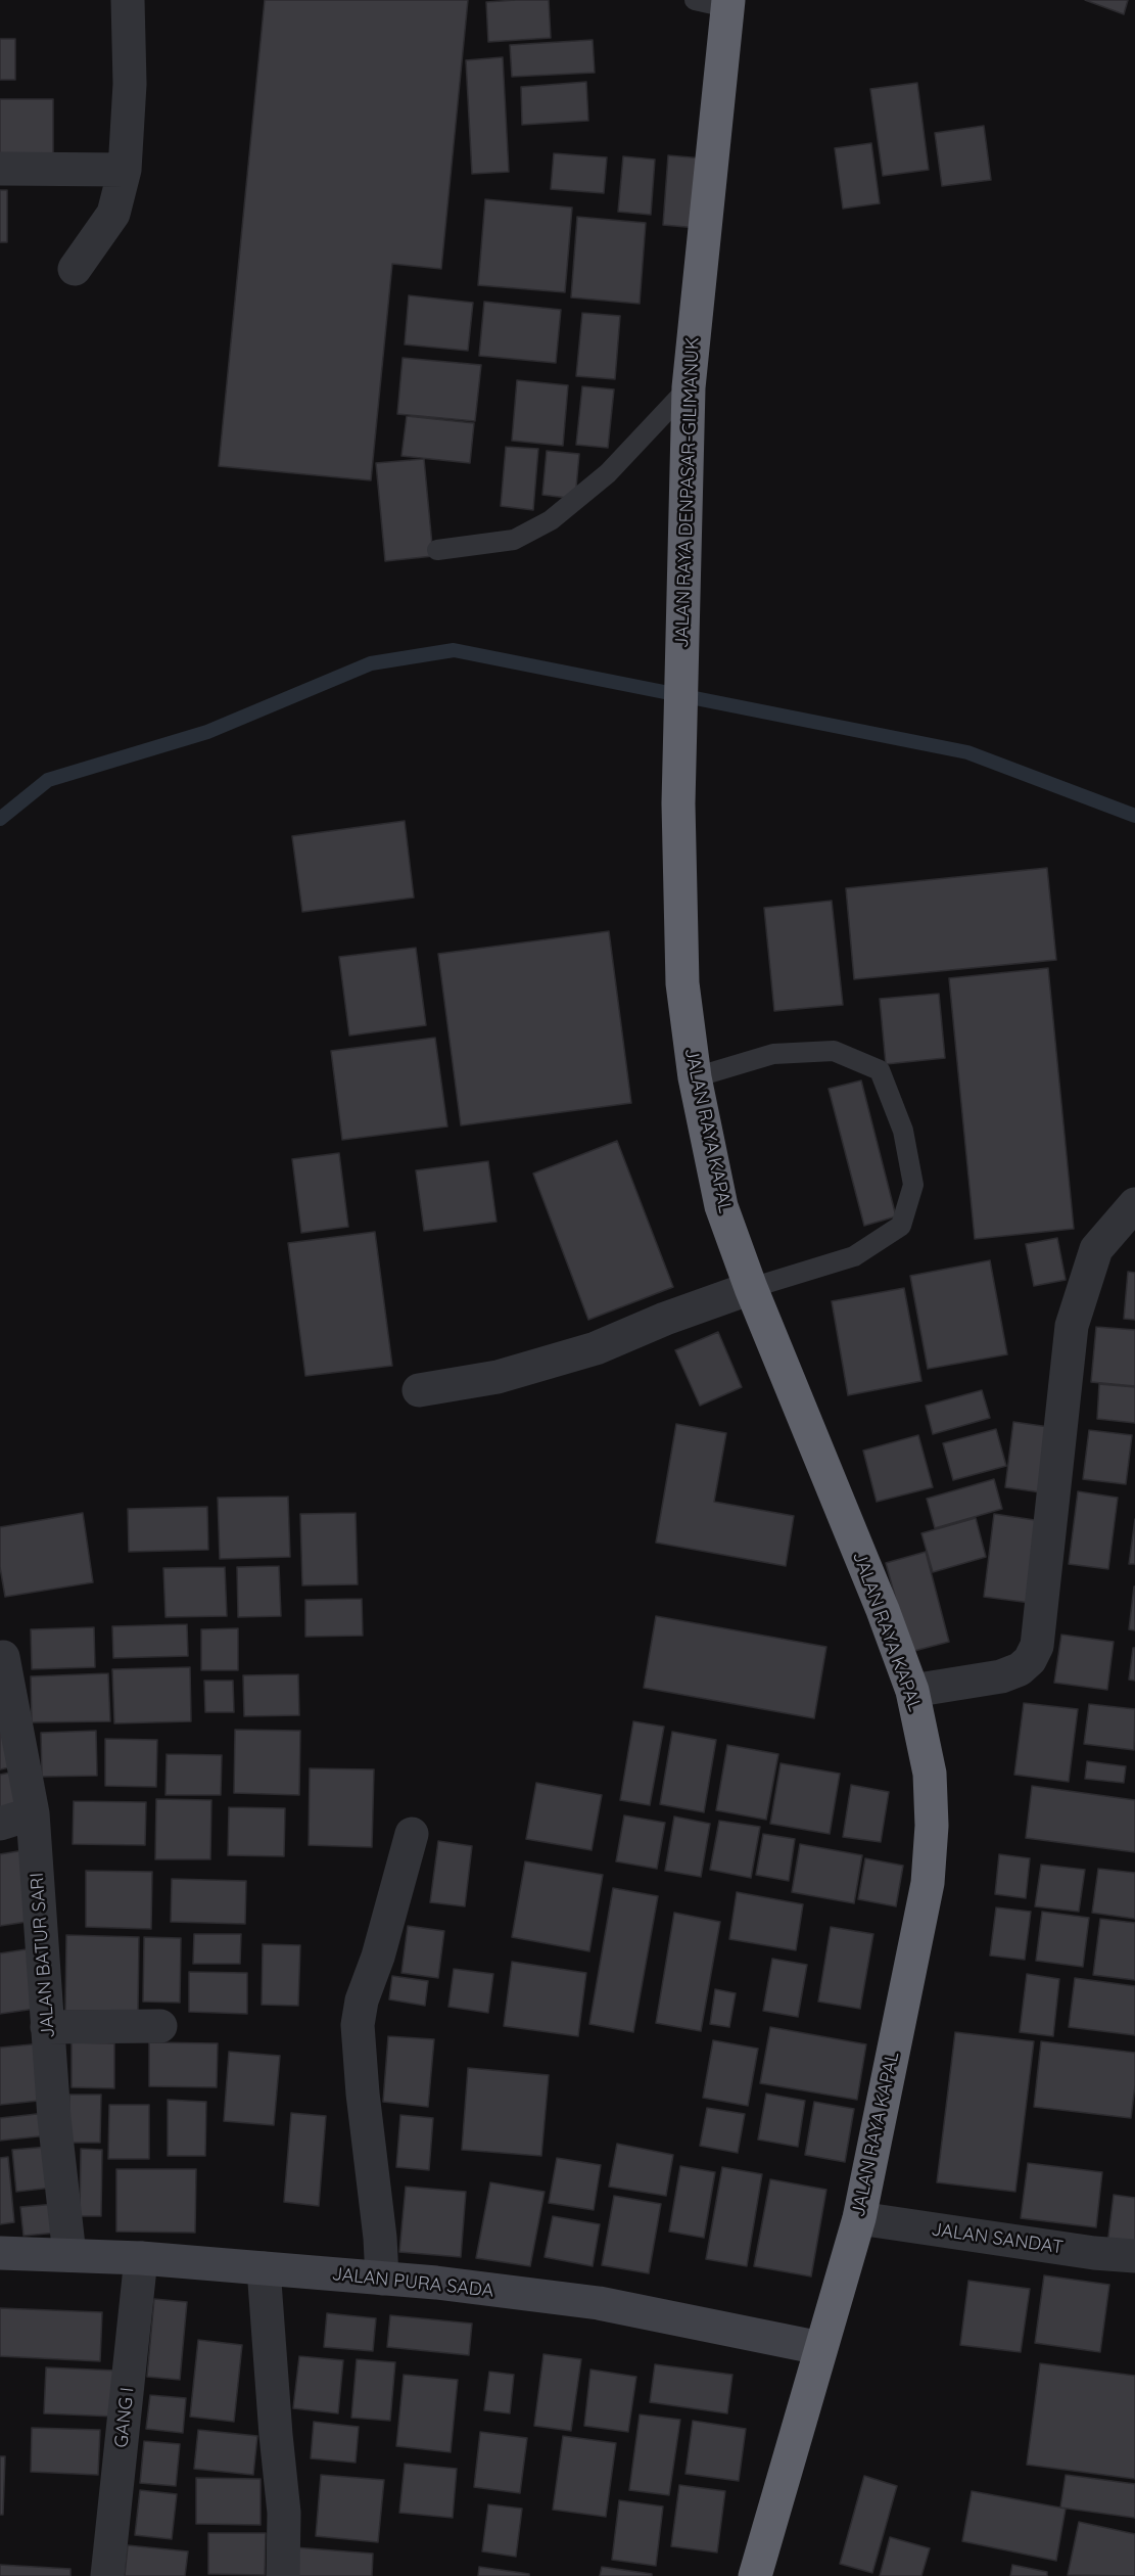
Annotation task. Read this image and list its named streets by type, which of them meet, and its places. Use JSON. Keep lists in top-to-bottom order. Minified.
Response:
{"streets":{"highway":["JALAN RAYA DENPASAR-GILIMANUK","JALAN RAYA KAPAL"],"street":["JALAN BATUR SARI","JALAN SANDAT","JALAN PURA SADA","GANG I"]},"crossings":[["JALAN RAYA DENPASAR-GILIMANUK","JALAN RAYA KAPAL"],["JALAN RAYA KAPAL","JALAN SANDAT"],["JALAN RAYA KAPAL","JALAN PURA SADA"],["JALAN BATUR SARI","JALAN PURA SADA"],["JALAN PURA SADA","GANG I"]]}
